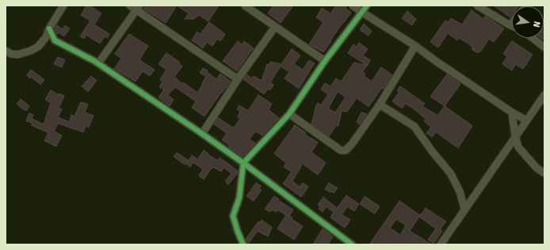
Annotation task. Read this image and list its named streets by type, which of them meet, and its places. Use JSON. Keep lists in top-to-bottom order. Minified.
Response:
{"north":"right"}
